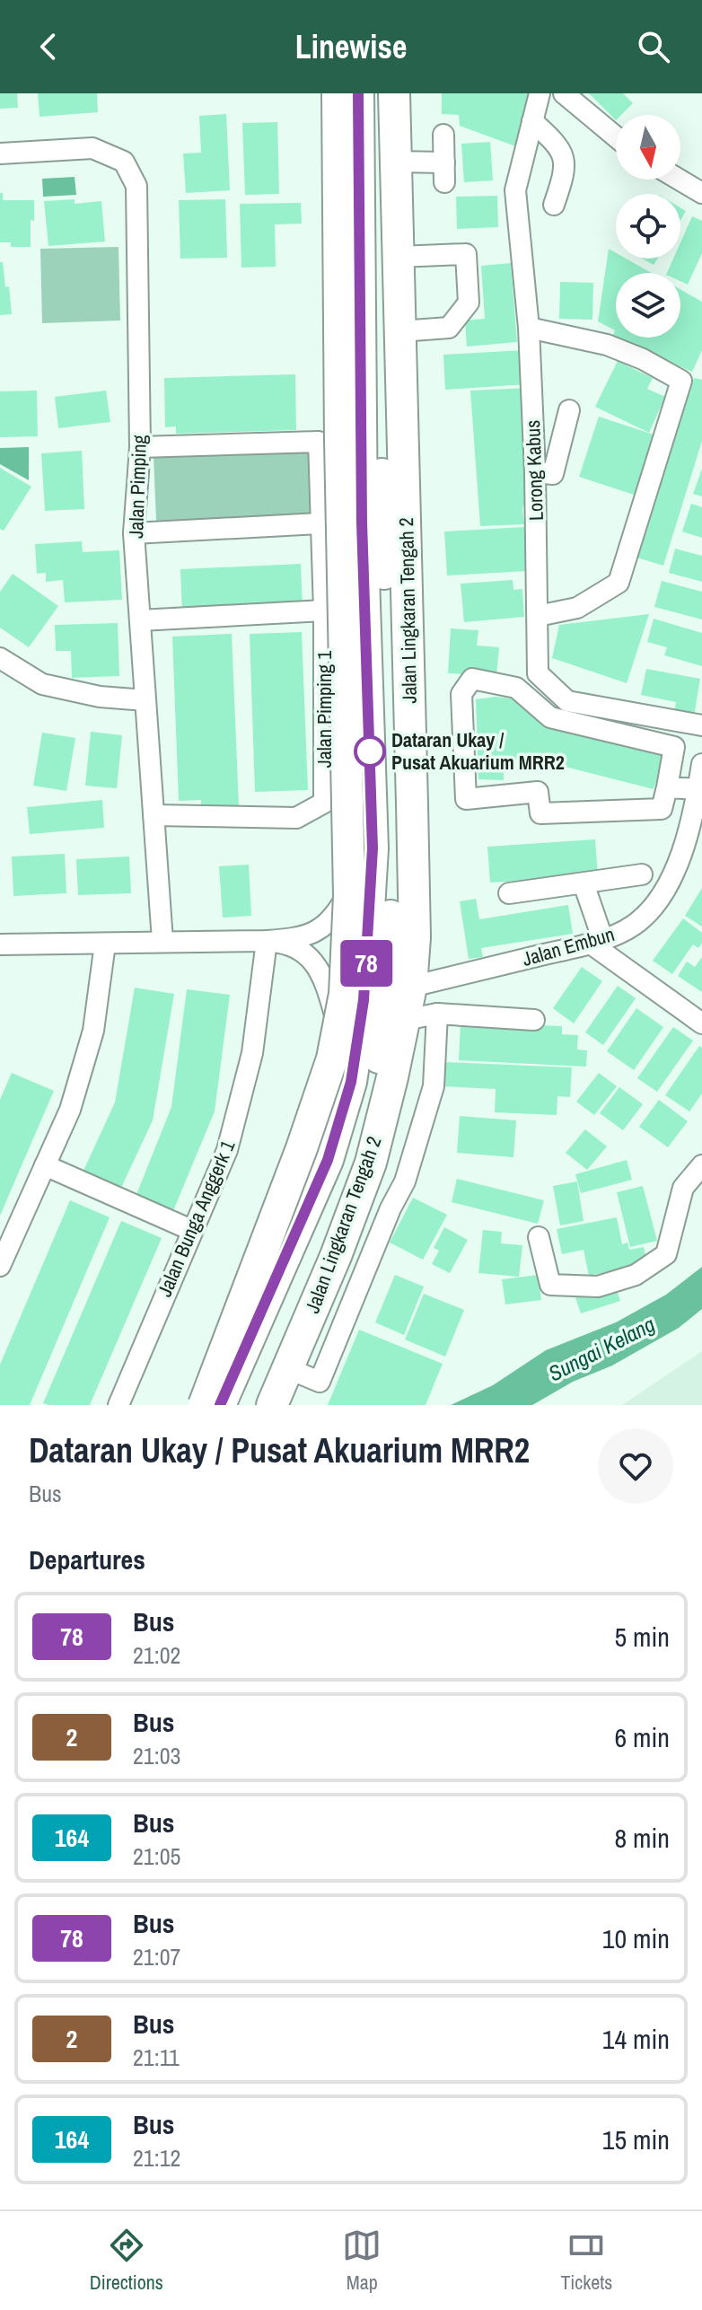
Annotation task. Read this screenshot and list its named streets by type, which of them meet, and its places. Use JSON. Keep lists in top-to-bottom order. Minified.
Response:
{"streets":{"highway":["Jalan Lingkaran Tengah 2"],"street":["Lorong Kabus","Jalan Pimping","Jalan Pimping 1","Jalan Embun","Jalan Bunga Anggerk 1"]},"crossings":[["Jalan Pimping","Jalan Pimping 1"],["Jalan Lingkaran Tengah 2","Jalan Embun"]],"water":["Sungai Kelang"],"places":["Dataran Ukay / Pusat Akuarium MRR2"],"lines":["bus line 78"],"north":"bottom","page":{"header":"Linewise","on_map":"78","heading":[["Dataran Ukay / Pusat Akuarium MRR2","Bus"],"Departures"],"list":[{"mark":"78","name":"Bus","note":"21:02","value":"5 min"},{"mark":"2","name":"Bus","note":"21:03","value":"6 min"},{"mark":"164","name":"Bus","note":"21:05","value":"8 min"},{"mark":"78","name":"Bus","note":"21:07","value":"10 min"},{"mark":"2","name":"Bus","note":"21:11","value":"14 min"},{"mark":"164","name":"Bus","note":"21:12","value":"15 min"}],"tabs":["Directions","Map","Tickets"]}}
